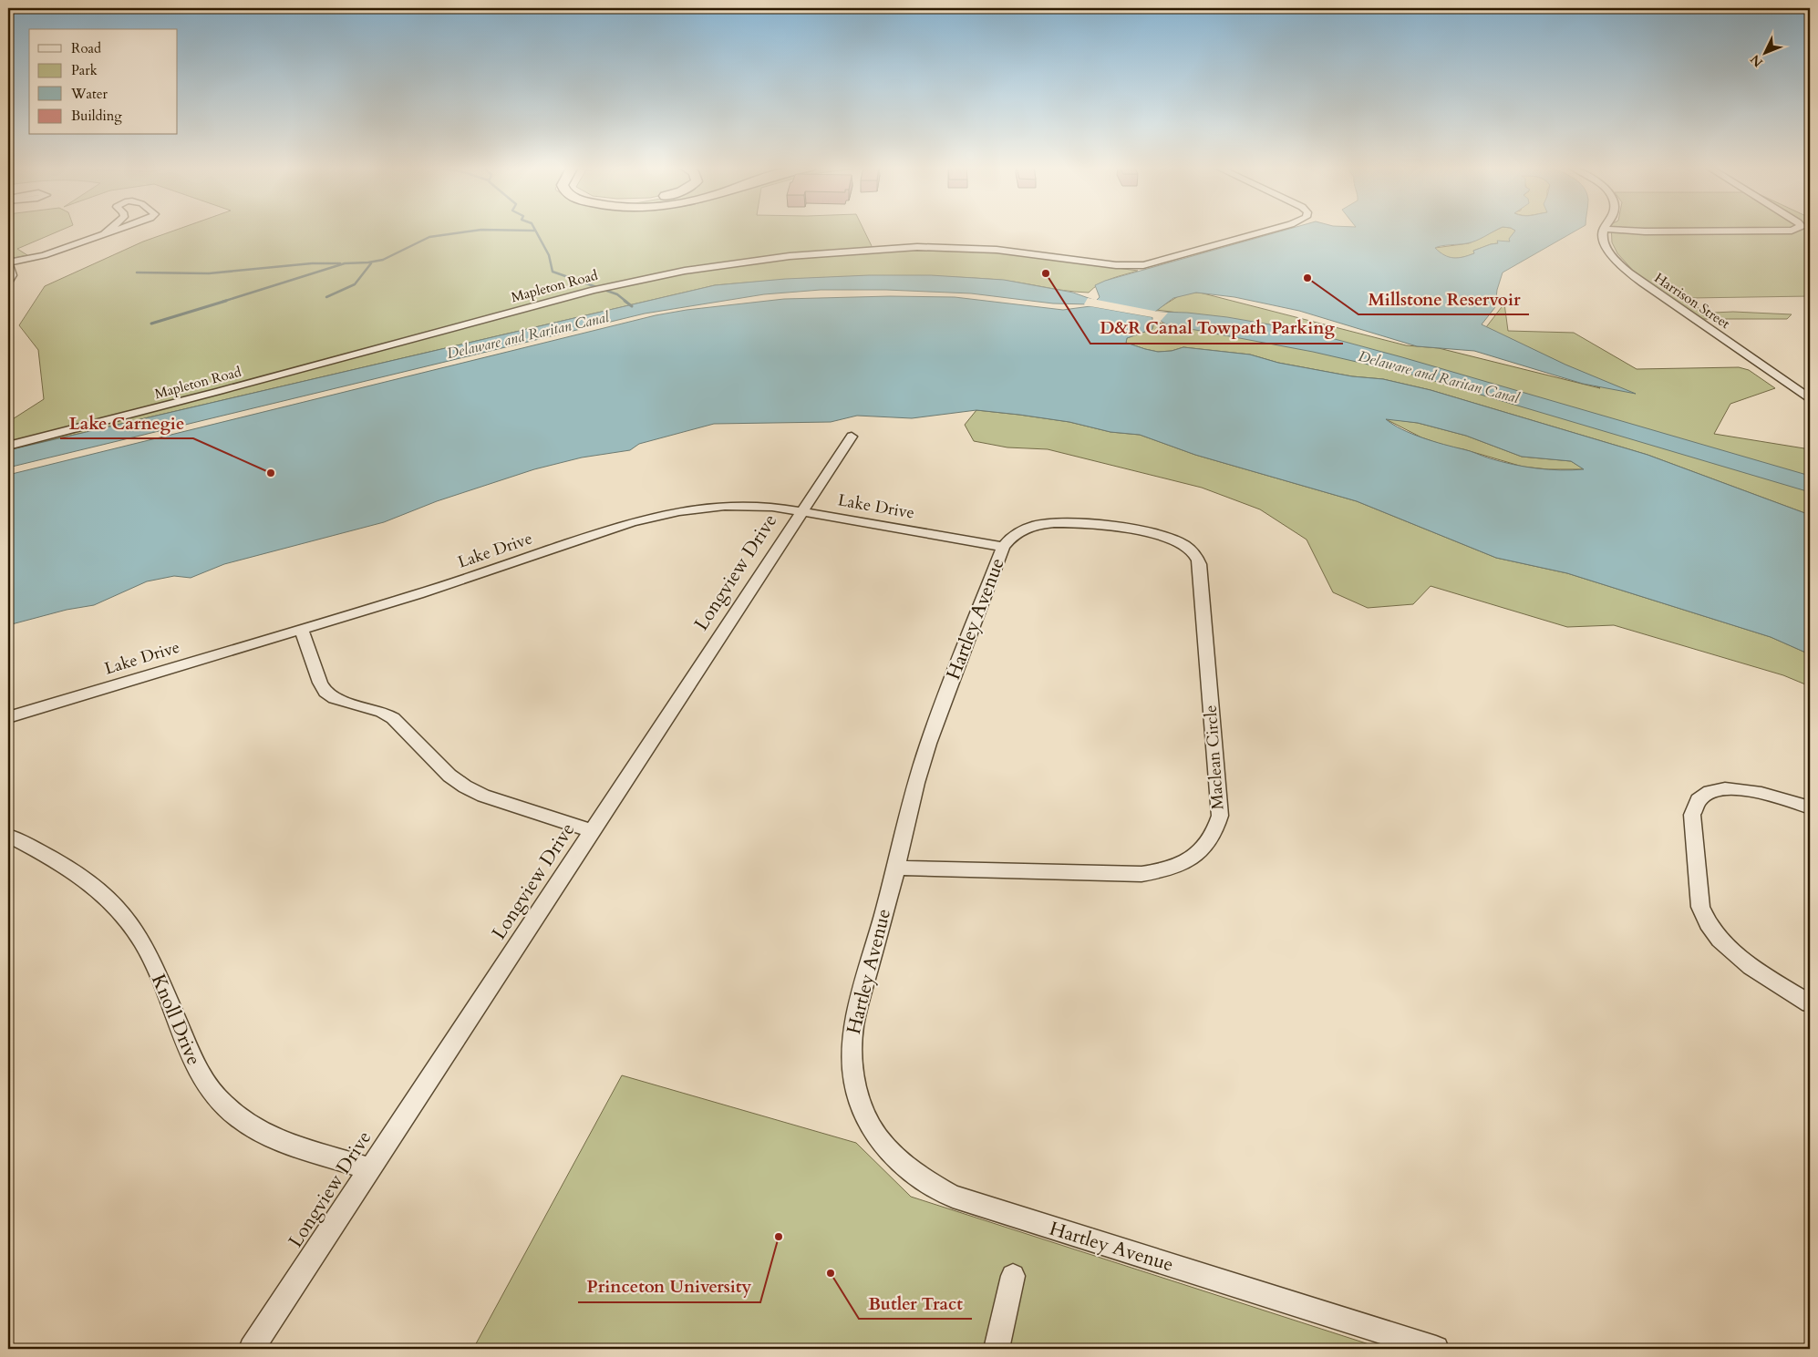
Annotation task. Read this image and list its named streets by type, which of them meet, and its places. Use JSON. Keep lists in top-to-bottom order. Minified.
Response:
{"streets":{"street":["Mapleton Road","Harrison Street","Lake Drive","Longview Drive","Hartley Avenue","Maclean Circle","Knoll Drive"]},"crossings":[["Lake Drive","Longview Drive"],["Lake Drive","Hartley Avenue"],["Longview Drive","Knoll Drive"],["Hartley Avenue","Maclean Circle"]],"water":["Delaware and Raritan Canal"],"places":["D&R Canal Towpath Parking","Millstone Reservoir","Lake Carnegie","Princeton University","Butler Tract"],"legend":["Road","Park","Water","Building"],"north":"bottom left"}
